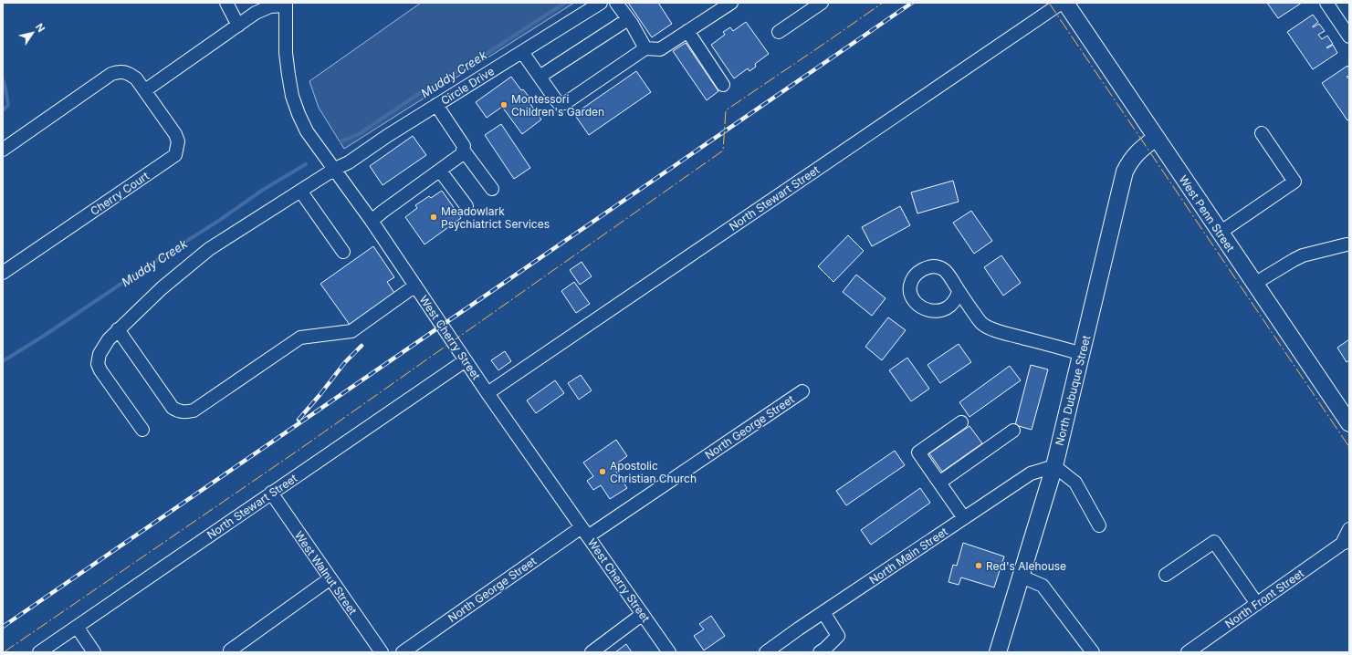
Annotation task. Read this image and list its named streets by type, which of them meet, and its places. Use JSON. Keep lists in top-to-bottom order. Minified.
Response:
{"streets":{"main road":["West Penn Street","North Dubuque Street"],"street":["Circle Drive","Cherry Court","North Stewart Street","West Cherry Street","North George Street","North Main Street","West Walnut Street","North Front Street"]},"crossings":[["Circle Drive","West Cherry Street"],["North Stewart Street","West Cherry Street"],["North Stewart Street","West Walnut Street"],["West Penn Street","North Dubuque Street"],["West Cherry Street","North George Street"],["North Dubuque Street","North Main Street"]],"water":["Muddy Creek"],"places":["Montessori Children's Garden","Meadowlark Psychiatrict Services","Apostolic Christian Church","Red's Alehouse"],"north":"top right"}
